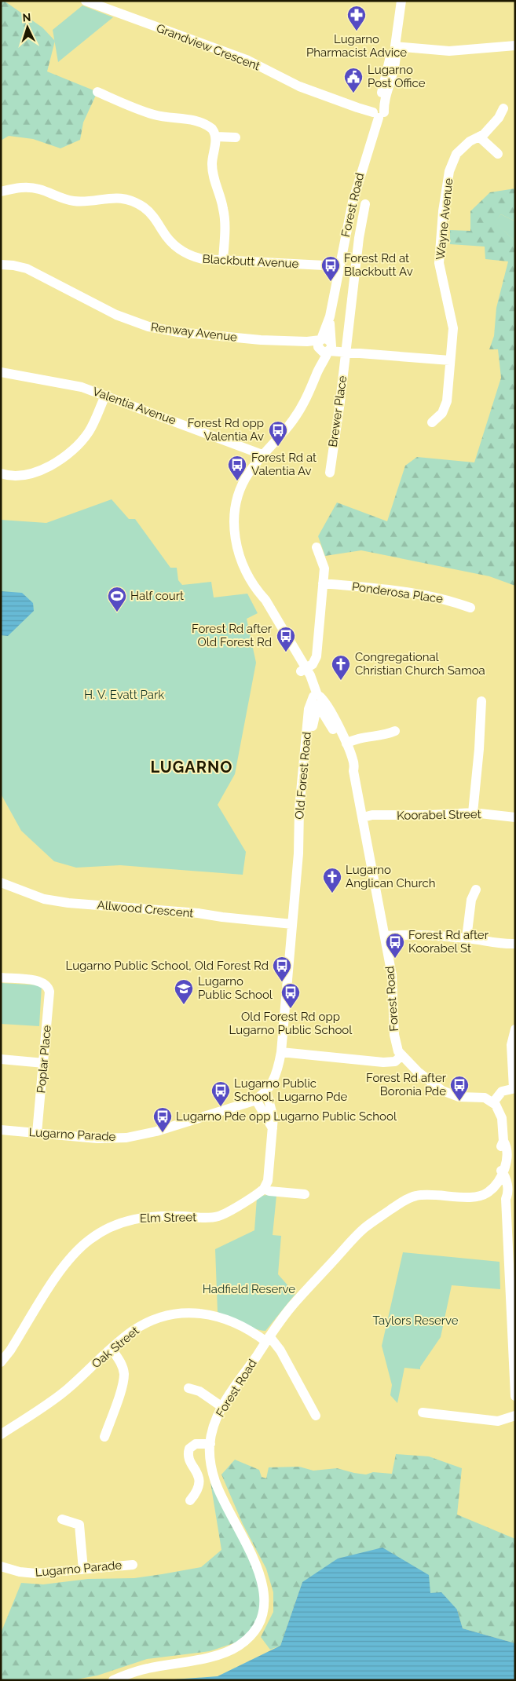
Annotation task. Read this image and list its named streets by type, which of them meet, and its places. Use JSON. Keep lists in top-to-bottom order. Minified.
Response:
{"streets":{"street":["Grandview Crescent","Forest Road","Wayne Avenue","Blackbutt Avenue","Renway Avenue","Valentia Avenue","Brewer Place","Ponderosa Place","Old Forest Road","Koorabel Street","Allwood Crescent","Poplar Place","Lugarno Parade","Elm Street","Oak Street"]},"crossings":[["Grandview Crescent","Forest Road"],["Forest Road","Blackbutt Avenue"],["Forest Road","Renway Avenue"],["Forest Road","Valentia Avenue"],["Forest Road","Brewer Place"],["Forest Road","Old Forest Road"],["Forest Road","Koorabel Street"],["Forest Road","Oak Street"],["Old Forest Road","Allwood Crescent"],["Old Forest Road","Lugarno Parade"],["Poplar Place","Lugarno Parade"]],"districts":["LUGARNO"],"parks":["H. V. Evatt Park","Hadfield Reserve","Taylors Reserve"],"places":{"pharmacy":["Lugarno Pharmacist Advice"],"public building":["Lugarno Post Office"],"bus stop":["Forest Rd at Blackbutt Av","Forest Rd opp Valentia Av","Forest Rd at Valentia Av","Forest Rd after Old Forest Rd","Forest Rd after Koorabel St","Lugarno Public School, Old Forest Rd","Old Forest Rd opp Lugarno Public School","Forest Rd after Boronia Pde","Lugarno Public School, Lugarno Pde","Lugarno Pde opp Lugarno Public School"],"sports":["Half court"],"church":["Congregational Christian Church Samoa","Lugarno Anglican Church"],"school or university":["Lugarno Public School"]},"north":"top"}
